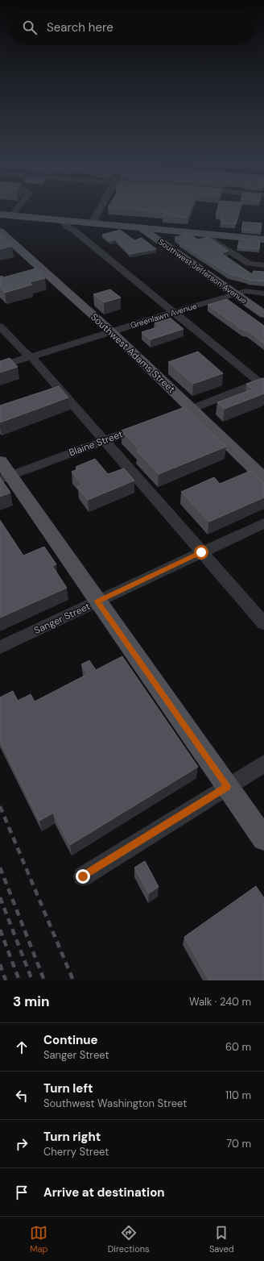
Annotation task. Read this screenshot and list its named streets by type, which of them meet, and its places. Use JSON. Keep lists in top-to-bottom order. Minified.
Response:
{"streets":{"main road":["Southwest Jefferson Avenue","Southwest Adams Street"],"street":["Greenlawn Avenue","Blaine Street","Sanger Street"]},"crossings":[["Southwest Jefferson Avenue","Greenlawn Avenue"],["Greenlawn Avenue","Southwest Adams Street"]],"page":{"search":"Search here","heading":["3 min","Walk · 240 m"],"list":[["Continue","Sanger Street","60 m"],["Turn left","Southwest Washington Street","110 m"],["Turn right","Cherry Street","70 m"],"Arrive at destination"],"nav":["Map","Directions","Saved"]}}
